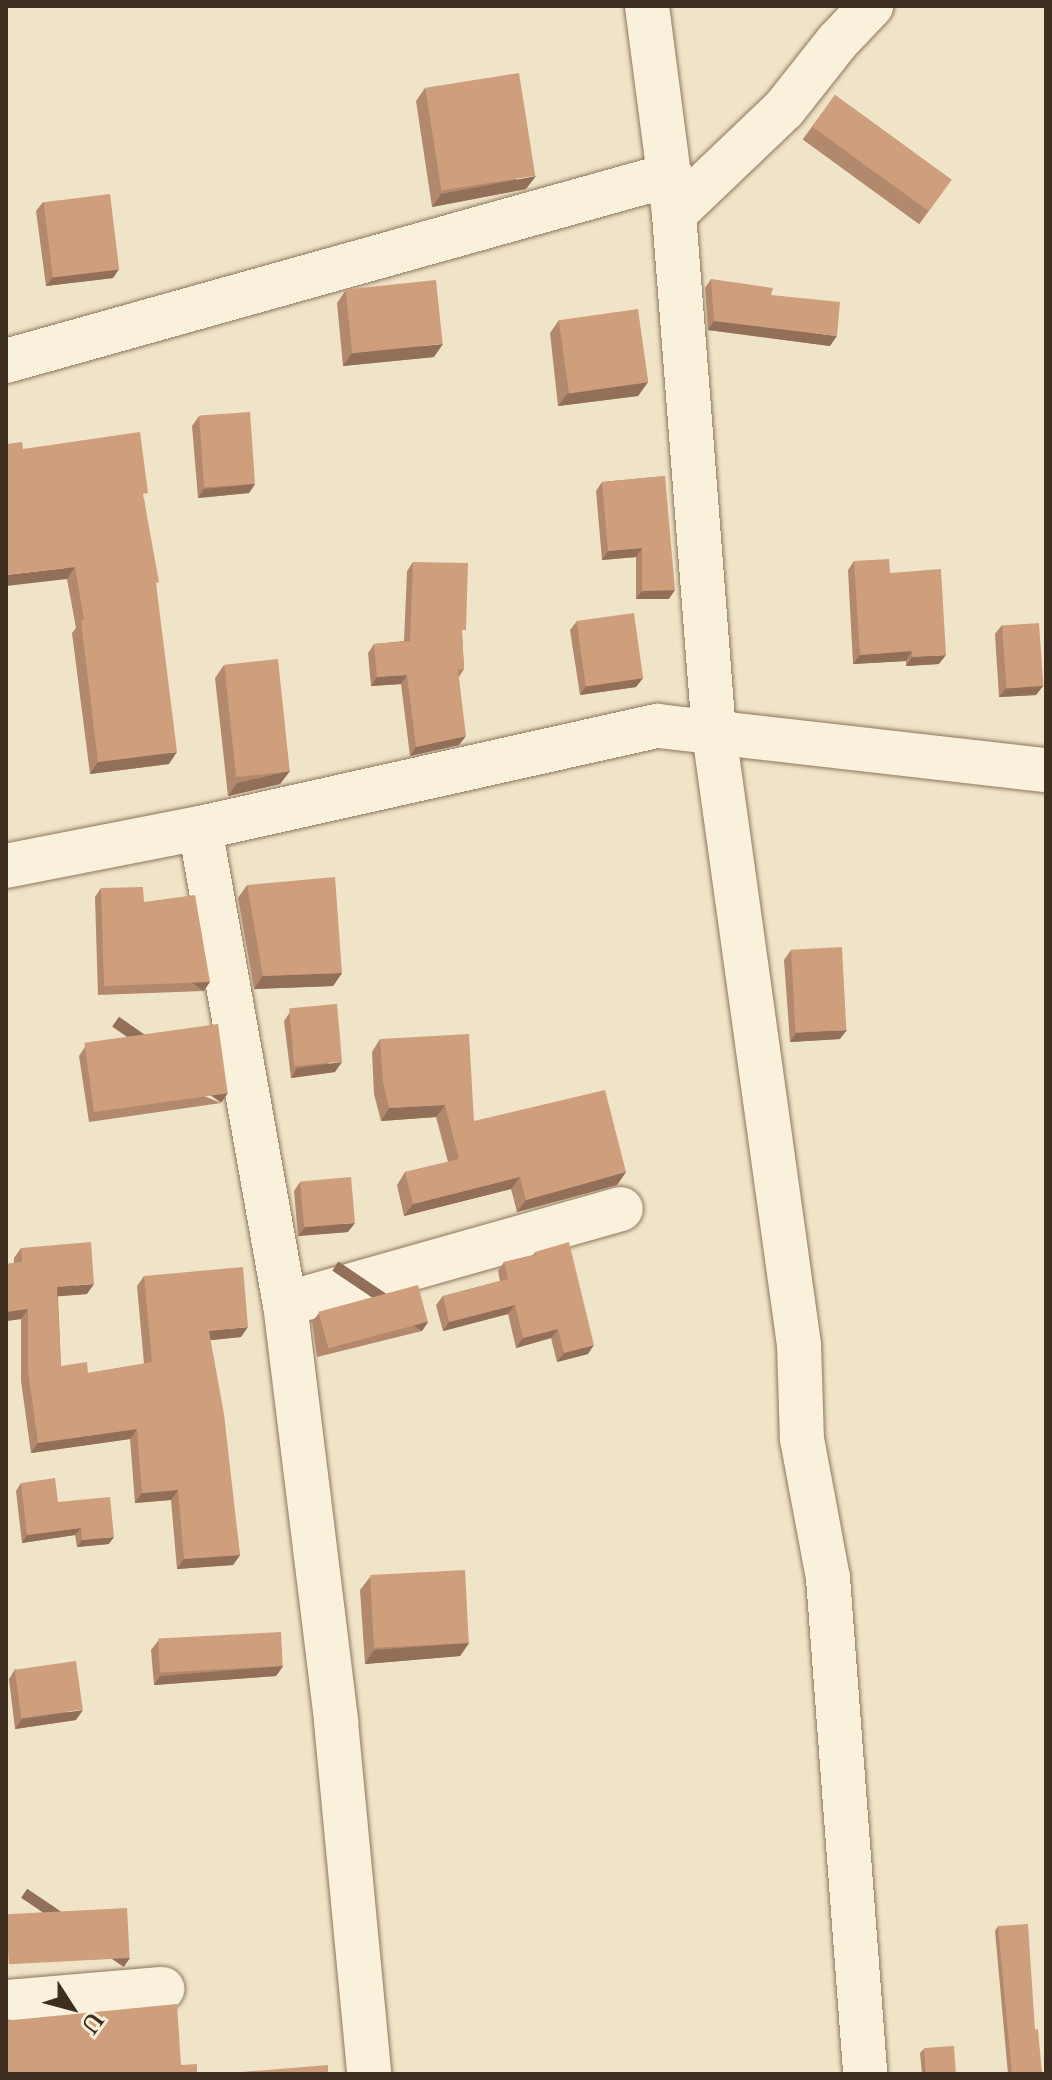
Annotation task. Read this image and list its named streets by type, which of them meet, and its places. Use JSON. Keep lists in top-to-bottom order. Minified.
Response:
{"north":"bottom right"}
